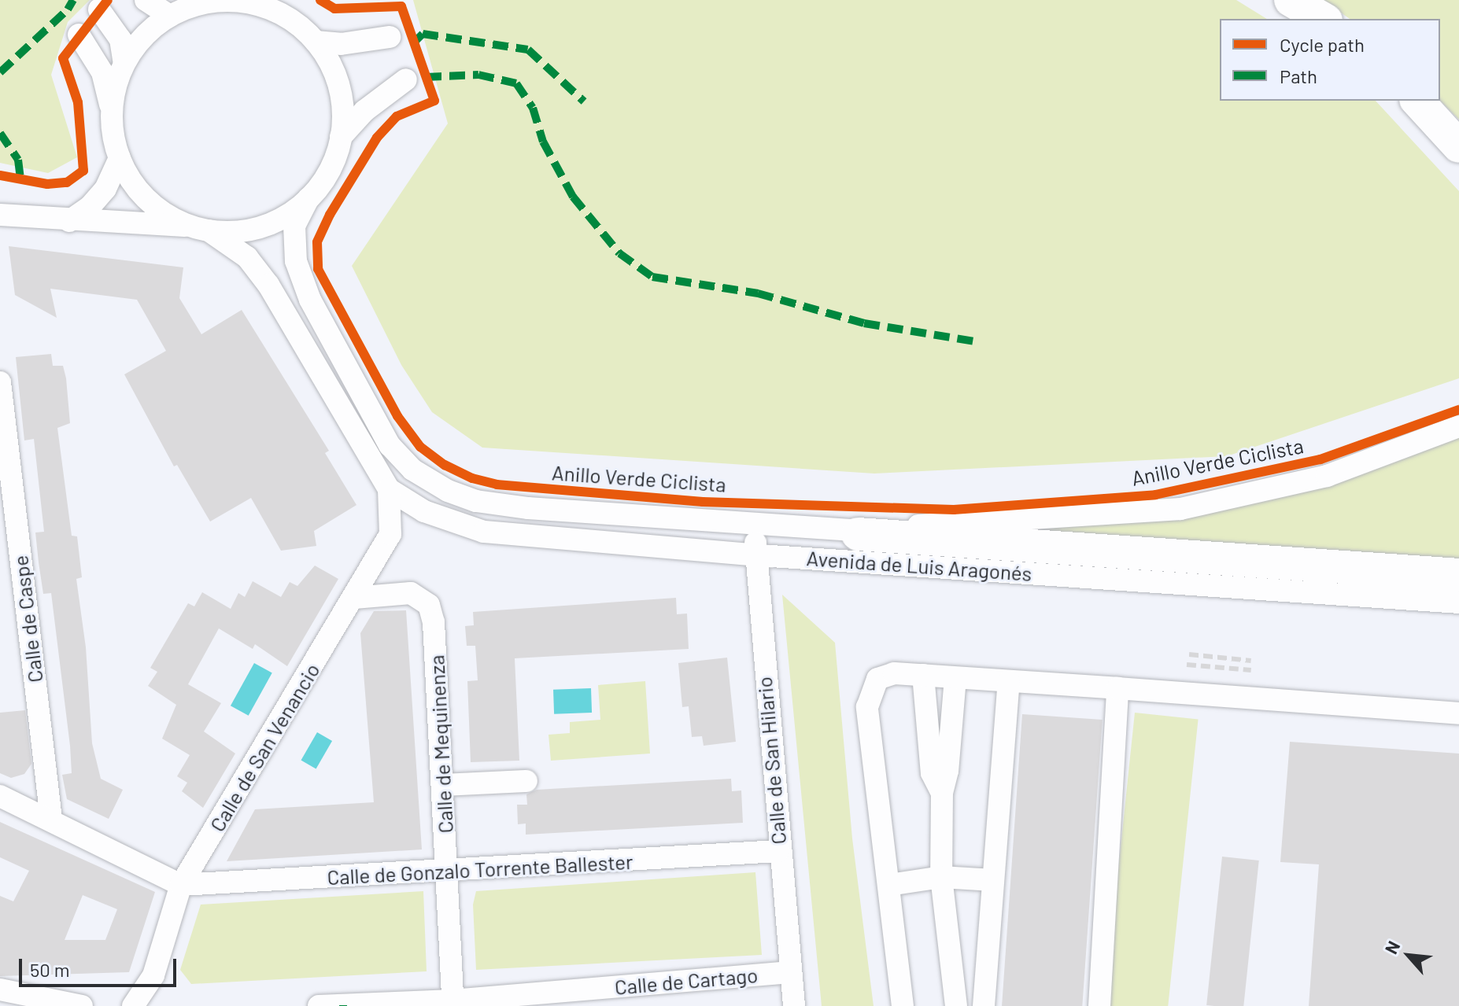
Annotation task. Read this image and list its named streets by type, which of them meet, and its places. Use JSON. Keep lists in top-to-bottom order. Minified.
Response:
{"streets":{"street":["Avenida de Luis Aragonés","Calle de Caspe","Calle de Mequinenza","Calle de San Venancio","Calle de San Hilario","Calle de Gonzalo Torrente Ballester","Calle de Cartago"],"cycle path":["Anillo Verde Ciclista"]},"crossings":[["Avenida de Luis Aragonés","Calle de San Venancio"],["Avenida de Luis Aragonés","Calle de San Hilario"],["Calle de Mequinenza","Calle de San Venancio"],["Calle de Mequinenza","Calle de Gonzalo Torrente Ballester"],["Calle de Mequinenza","Calle de Cartago"],["Calle de San Venancio","Calle de Gonzalo Torrente Ballester"],["Calle de San Hilario","Calle de Gonzalo Torrente Ballester"],["Calle de San Hilario","Calle de Cartago"]],"legend":["Cycle path","Path"],"scale_bar":"50 m","north":"top left"}
